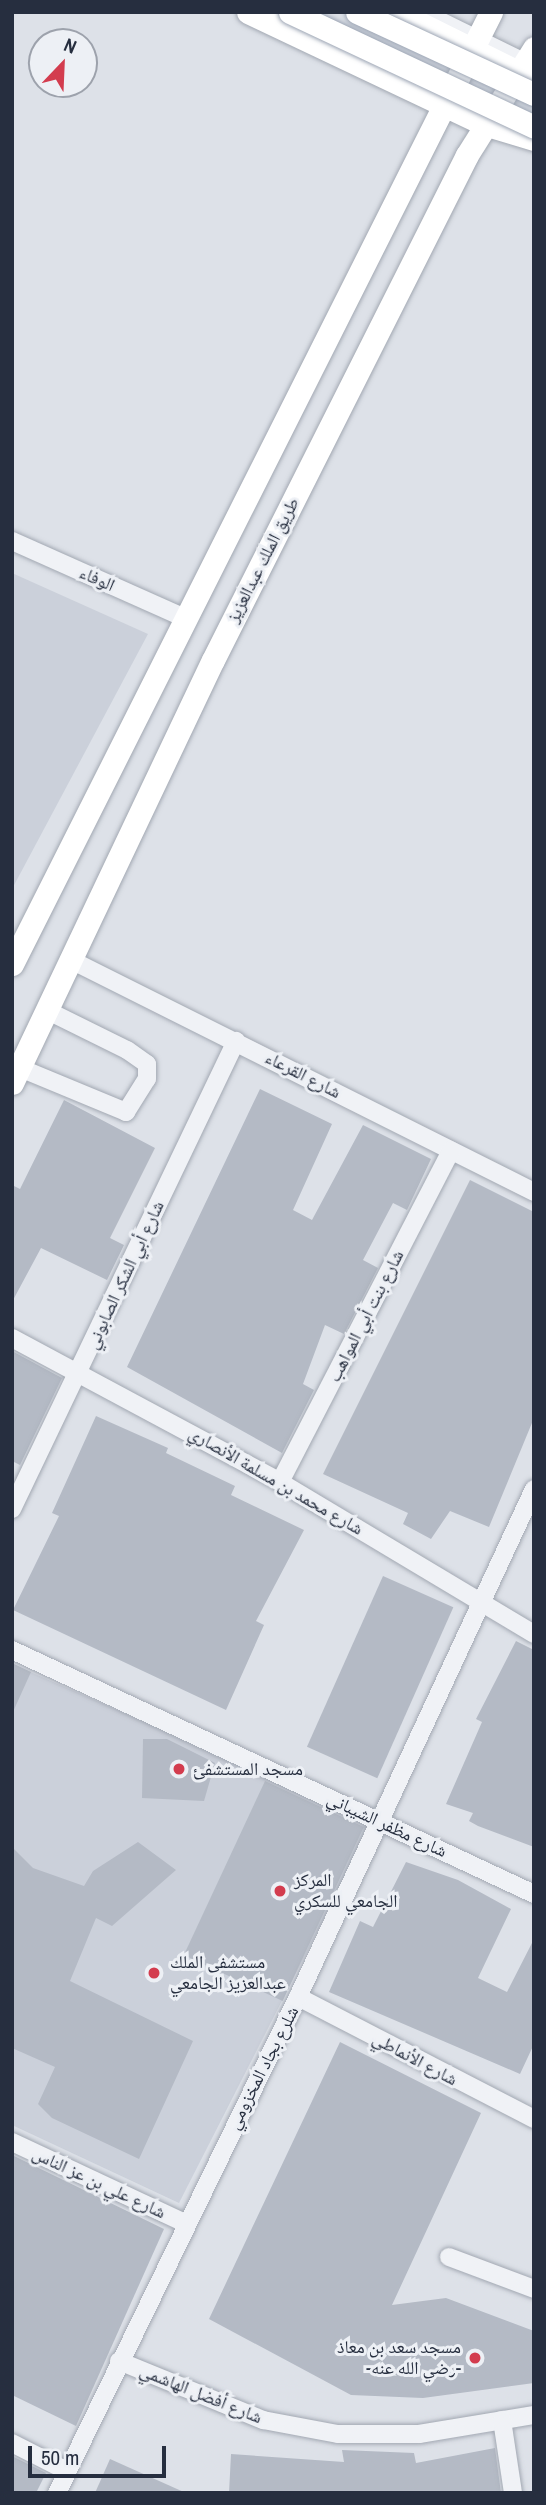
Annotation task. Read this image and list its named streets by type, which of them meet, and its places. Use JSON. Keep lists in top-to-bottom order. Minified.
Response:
{"streets":{"main road":["طريق الملك عبدالعزيز"],"street":["الوفاء","شارع القرعاء","شارع أبي الشكر الصابوني","شارع بنت أبي المواهب","شارع محمد بن مسلمة الأنصاري","شارع مظفر الشيباني","شارع الأنماطي","شلرع بجاد المخزومي","شارع علي بن عز الناس","شارع أفضل الهاشمي"]},"crossings":[["طريق الملك عبدالعزيز","شارع القرعاء"],["شارع القرعاء","شارع أبي الشكر الصابوني"],["شارع القرعاء","شارع بنت أبي المواهب"],["شارع أبي الشكر الصابوني","شارع محمد بن مسلمة الأنصاري"],["شارع بنت أبي المواهب","شارع محمد بن مسلمة الأنصاري"],["شارع محمد بن مسلمة الأنصاري","شلرع بجاد المخزومي"],["شارع مظفر الشيباني","شلرع بجاد المخزومي"],["شارع الأنماطي","شلرع بجاد المخزومي"],["شلرع بجاد المخزومي","شارع علي بن عز الناس"],["شلرع بجاد المخزومي","شارع أفضل الهاشمي"]],"places":["مسجد المستشفئ","المركز الجامعي للسكري","مستشفى الملك عبدالعزيز الجامعي","مسجد سعد بن معاذ -رضي الله عنه-"],"scale_bar":"50 m","north":"top right"}
